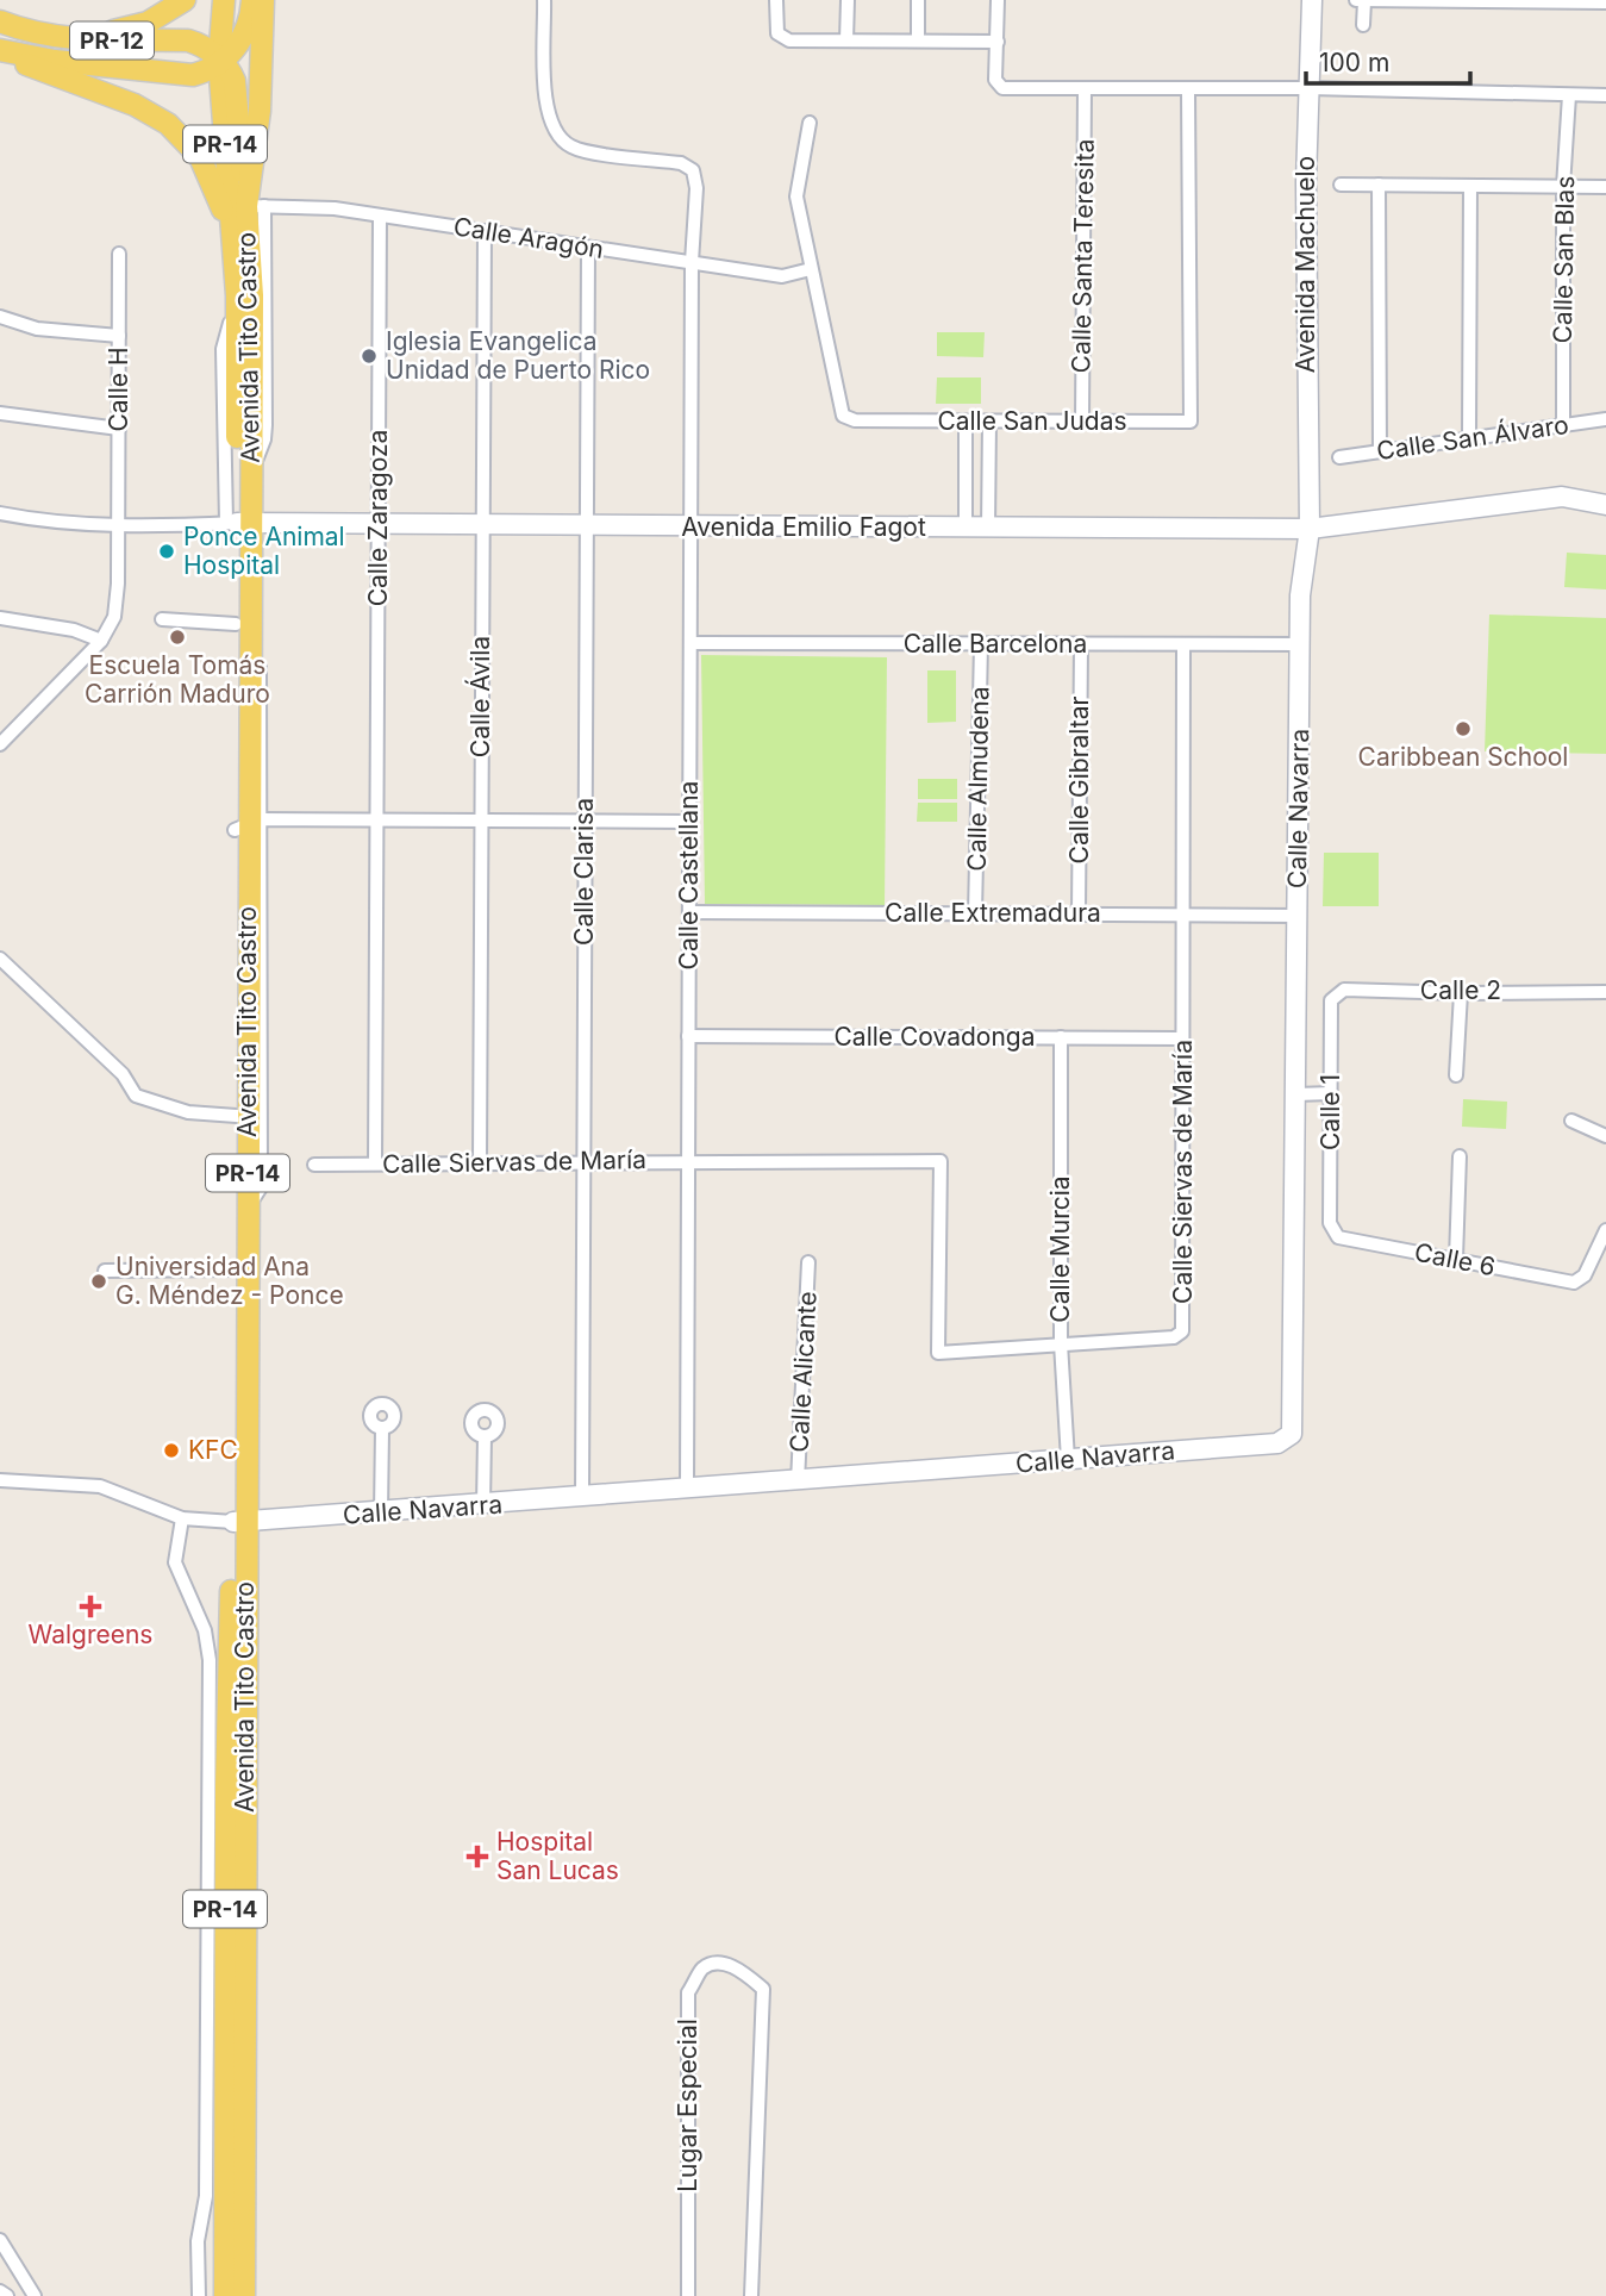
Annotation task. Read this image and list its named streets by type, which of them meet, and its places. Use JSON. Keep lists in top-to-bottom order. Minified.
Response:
{"streets":{"main road":["PR-12","PR-14","Avenida Tito Castro"],"street":["Calle Aragón","Calle Santa Teresita","Calle San Blas","Avenida Machuelo","Calle H","Calle San Judas","Calle San Álvaro","Calle Zaragoza","Avenida Emilio Fagot","Calle Barcelona","Calle Ávila","Calle Almudena","Calle Gibraltar","Calle Navarra","Calle Clarisa","Calle Castellana","Calle Extremadura","Calle 2","Calle Covadonga","Calle 1","Calle Siervas de María","Calle Murcia","Calle 6","Calle Alicante","Lugar Especial"]},"crossings":[["PR-12","Avenida Tito Castro"],["Calle Aragón","Avenida Tito Castro"],["Calle Aragón","Calle San Judas"],["Calle Aragón","Calle Zaragoza"],["Calle Aragón","Calle Ávila"],["Calle Aragón","Calle Clarisa"],["Calle Aragón","Calle Castellana"],["Calle Santa Teresita","Calle San Judas"],["Calle San Blas","Calle San Álvaro"],["Avenida Machuelo","Avenida Emilio Fagot"],["Avenida Machuelo","Calle Navarra"],["Avenida Tito Castro","Avenida Emilio Fagot"],["Avenida Tito Castro","Calle Navarra"],["Calle H","Avenida Emilio Fagot"],["Calle Zaragoza","Avenida Emilio Fagot"],["Calle Zaragoza","Calle Siervas de María"],["Avenida Emilio Fagot","Calle Ávila"],["Avenida Emilio Fagot","Calle Navarra"],["Avenida Emilio Fagot","Calle Clarisa"],["Avenida Emilio Fagot","Calle Castellana"],["Calle Barcelona","Calle Almudena"],["Calle Barcelona","Calle Gibraltar"],["Calle Barcelona","Calle Navarra"],["Calle Barcelona","Calle Castellana"],["Calle Barcelona","Calle Siervas de María"],["Calle Ávila","Calle Siervas de María"],["Calle Almudena","Calle Extremadura"],["Calle Gibraltar","Calle Extremadura"],["Calle Navarra","Calle Clarisa"],["Calle Navarra","Calle Castellana"],["Calle Navarra","Calle Extremadura"],["Calle Navarra","Calle Murcia"],["Calle Navarra","Calle Alicante"],["Calle Clarisa","Calle Siervas de María"],["Calle Castellana","Calle Extremadura"],["Calle Castellana","Calle Covadonga"],["Calle Castellana","Calle Siervas de María"],["Calle Extremadura","Calle Siervas de María"],["Calle 2","Calle 1"],["Calle Covadonga","Calle Siervas de María"],["Calle Covadonga","Calle Murcia"],["Calle 1","Calle 6"],["Calle Siervas de María","Calle Murcia"]],"places":{"other":["Iglesia Evangelica Unidad de Puerto Rico","Ponce Animal Hospital","Escuela Tomás Carrión Maduro","Caribbean School","Universidad Ana G. Méndez - Ponce","KFC"],"health":["Walgreens","Hospital San Lucas"]},"scale_bar":"100 m"}
